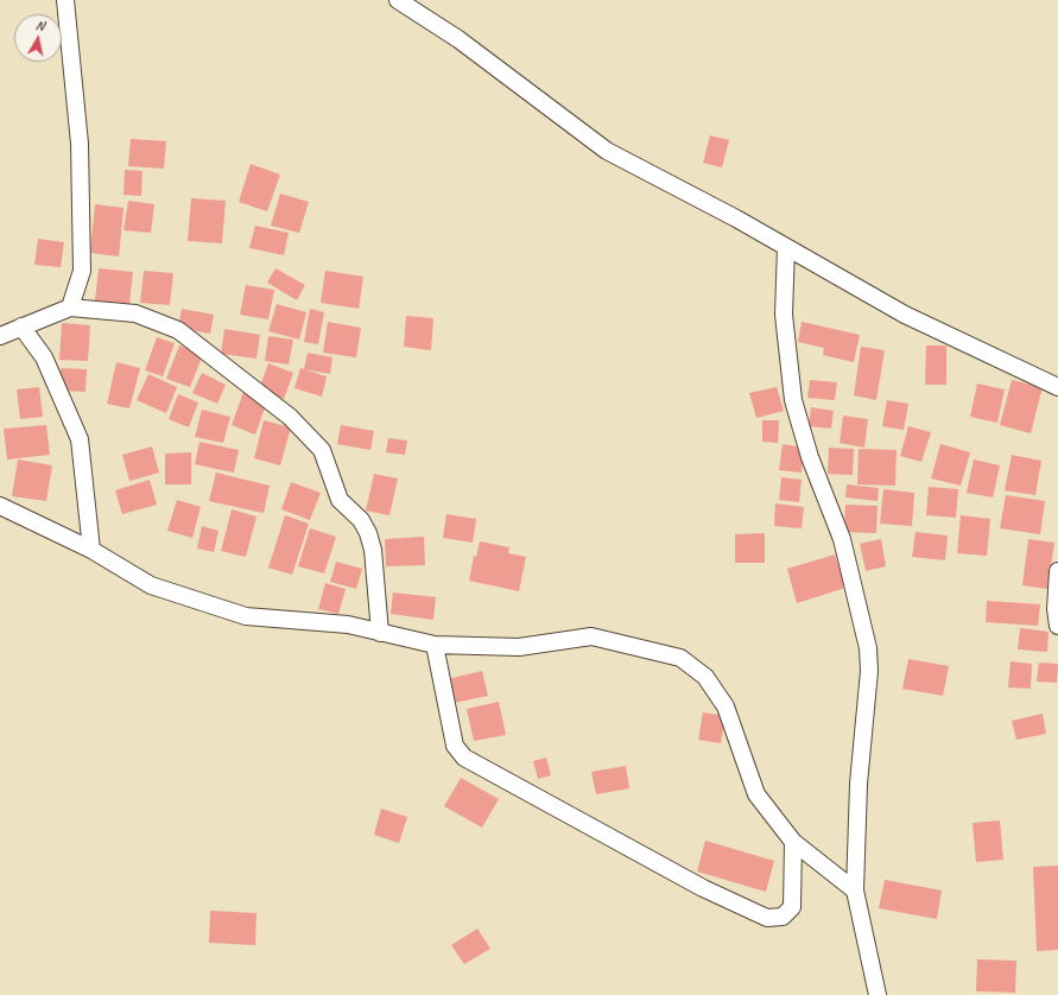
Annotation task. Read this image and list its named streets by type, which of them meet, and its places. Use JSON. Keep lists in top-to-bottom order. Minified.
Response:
{"north":"top"}
